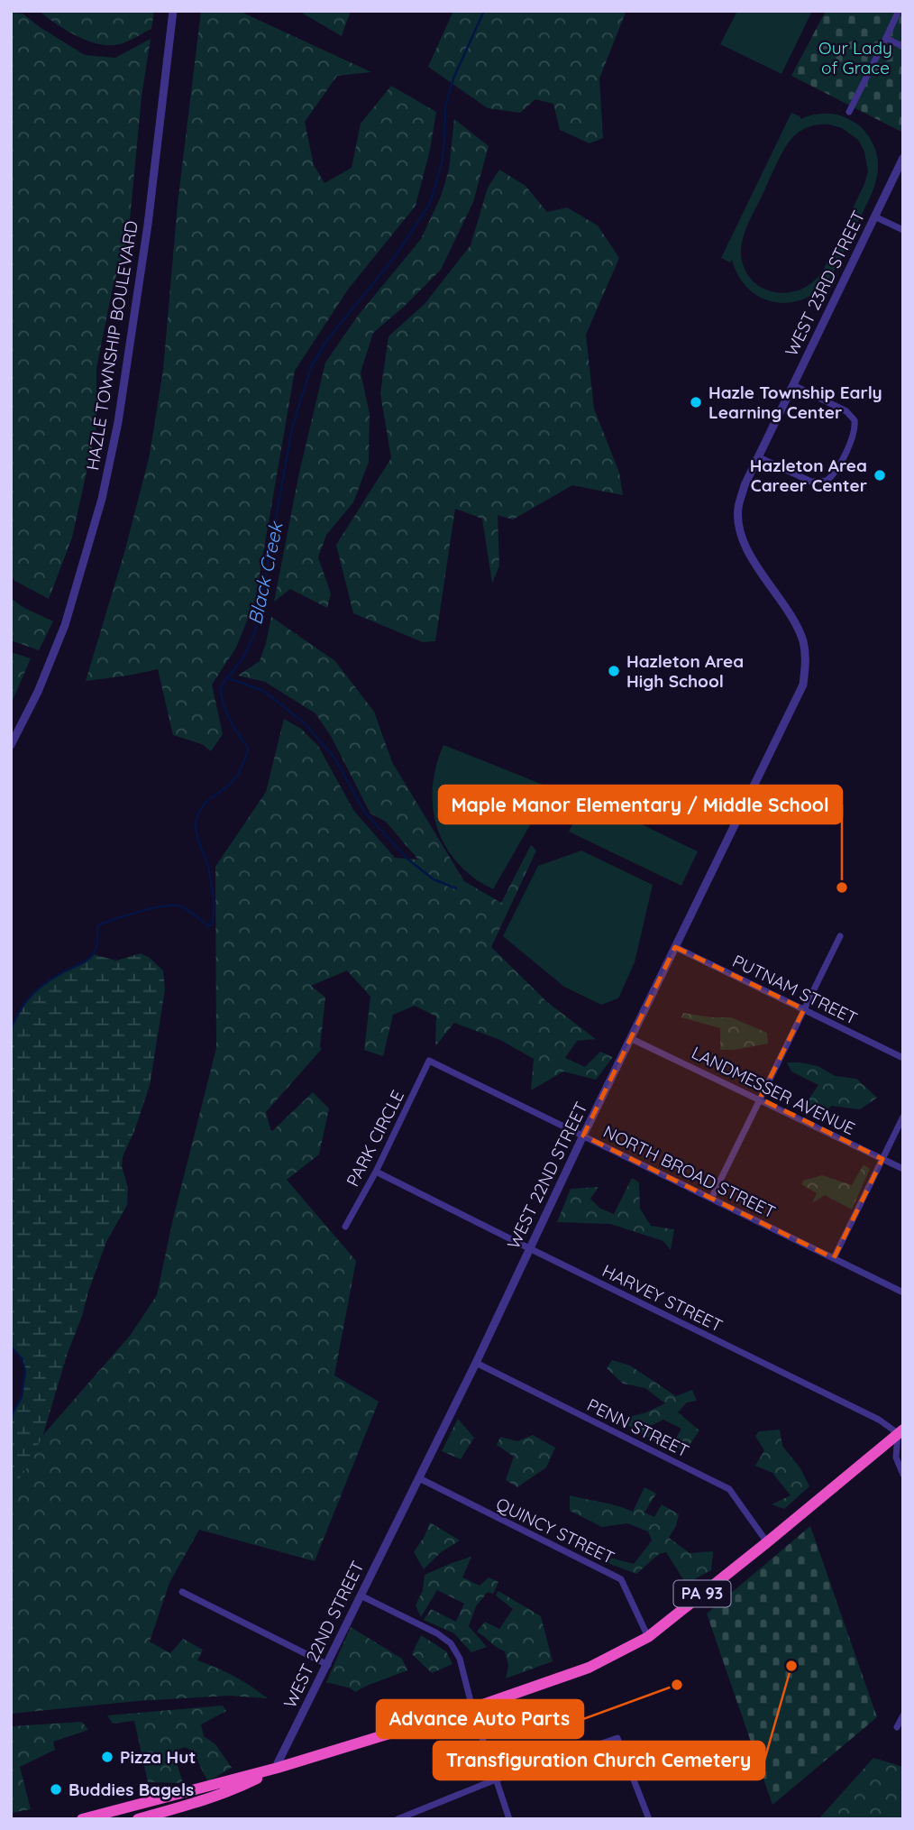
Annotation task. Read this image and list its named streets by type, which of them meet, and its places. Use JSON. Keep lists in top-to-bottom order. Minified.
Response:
{"streets":{"highway":["PA 93"],"street":["WEST 23RD STREET","HAZLE TOWNSHIP BOULEVARD","PUTNAM STREET","LANDMESSER AVENUE","PARK CIRCLE","NORTH BROAD STREET","WEST 22ND STREET","HARVEY STREET","PENN STREET","QUINCY STREET"]},"crossings":[["WEST 23RD STREET","WEST 22ND STREET"],["PUTNAM STREET","WEST 22ND STREET"],["LANDMESSER AVENUE","WEST 22ND STREET"],["PARK CIRCLE","NORTH BROAD STREET"],["PARK CIRCLE","HARVEY STREET"],["NORTH BROAD STREET","WEST 22ND STREET"],["WEST 22ND STREET","HARVEY STREET"],["WEST 22ND STREET","PENN STREET"],["WEST 22ND STREET","QUINCY STREET"],["WEST 22ND STREET","PA 93"],["HARVEY STREET","PA 93"],["PENN STREET","PA 93"],["QUINCY STREET","PA 93"]],"water":["Black Creek"],"parks":["Our Lady of Grace"],"places":["Hazle Township Early Learning Center","Hazleton Area Career Center","Hazleton Area High School","Maple Manor Elementary / Middle School","Transfiguration Church Cemetery","Advance Auto Parts","Pizza Hut","Buddies Bagels"]}
